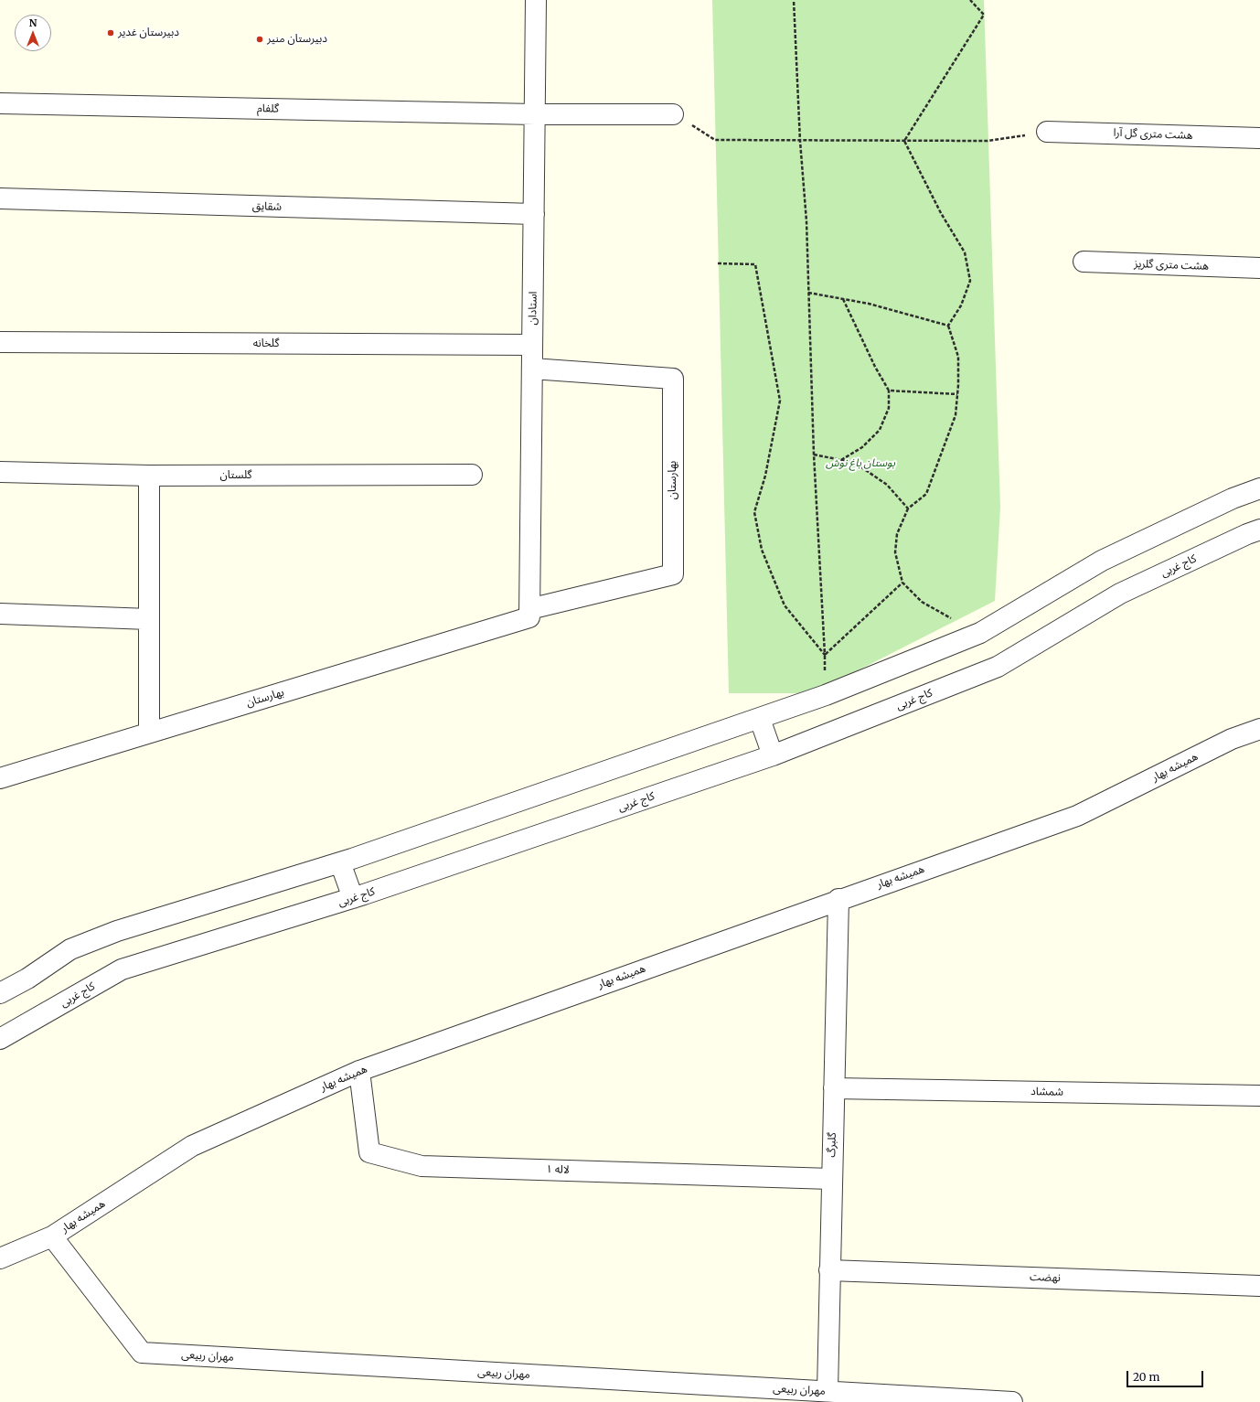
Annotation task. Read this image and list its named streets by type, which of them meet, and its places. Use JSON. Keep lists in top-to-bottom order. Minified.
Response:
{"streets":{"street":["گلفام","هشت متری گل آرا","شقایق","هشت متری گلریز","استادان","گلخانه","گلستان","بهارستان","کاج غربی","همیشه بهار","شمشاد","گلبرگ","لاله ۱","نهضت","مهران ربیعی"]},"crossings":[["گلفام","استادان"],["شقایق","استادان"],["استادان","گلخانه"],["استادان","بهارستان"],["همیشه بهار","گلبرگ"],["همیشه بهار","لاله ۱"],["همیشه بهار","مهران ربیعی"],["شمشاد","گلبرگ"],["گلبرگ","لاله ۱"],["گلبرگ","نهضت"],["گلبرگ","مهران ربیعی"]],"parks":["بوستان باغ نوش"],"places":["دبیرستان غدیر","دبیرستان منیر"],"scale_bar":"20 m","north":"top"}
